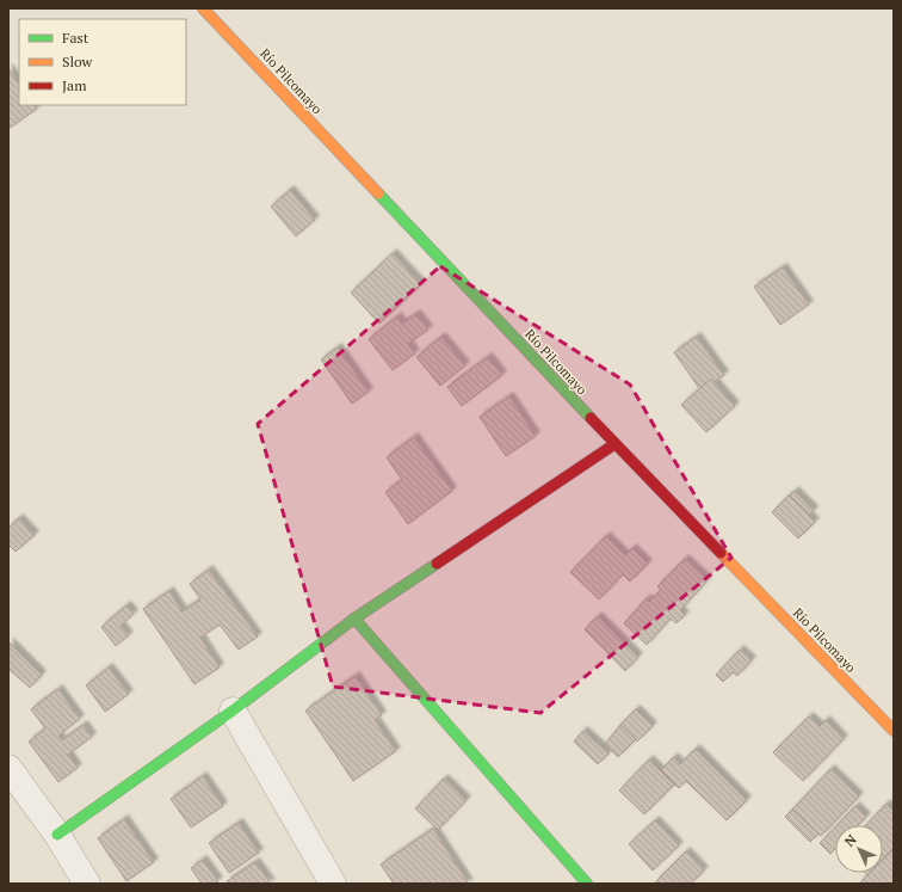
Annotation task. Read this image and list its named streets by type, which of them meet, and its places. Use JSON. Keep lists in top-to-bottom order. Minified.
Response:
{"streets":{"street":["Río Pilcomayo"]},"legend":["Fast","Slow","Jam"],"north":"top left"}
